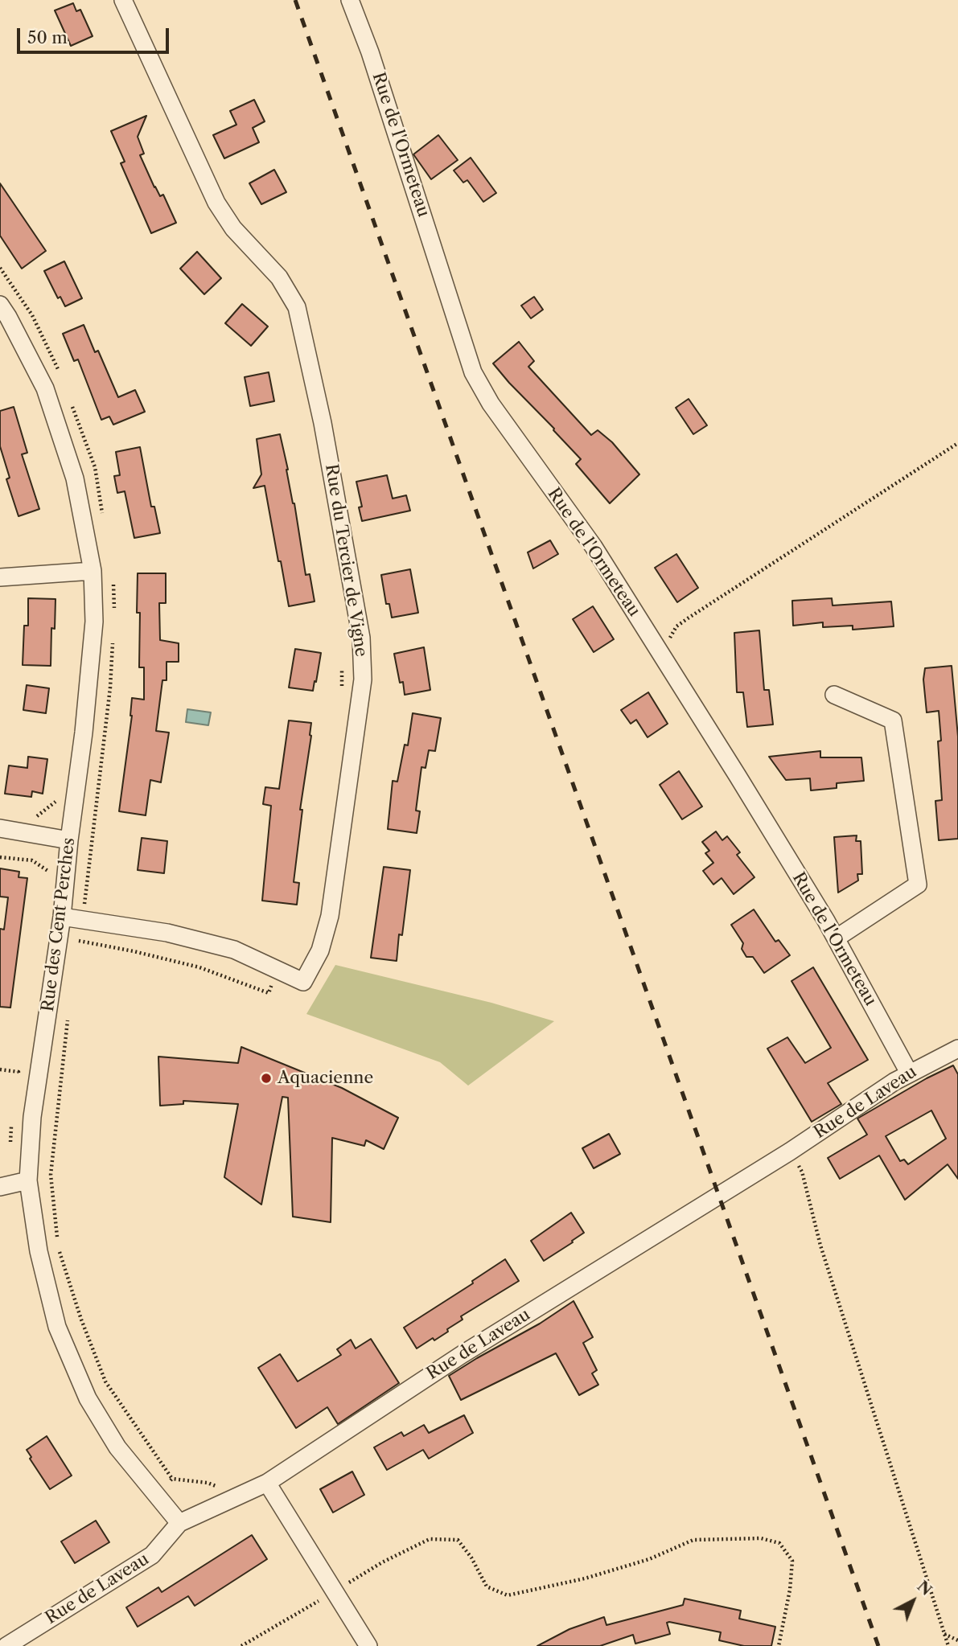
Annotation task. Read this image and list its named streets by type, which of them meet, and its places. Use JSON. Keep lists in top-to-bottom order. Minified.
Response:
{"streets":{"street":["Rue de l'Ormeteau","Rue du Tercier de Vigne","Rue des Cent Perches","Rue de Laveau"]},"crossings":[["Rue de l'Ormeteau","Rue de Laveau"],["Rue du Tercier de Vigne","Rue des Cent Perches"],["Rue des Cent Perches","Rue de Laveau"]],"places":["Aquacienne"],"scale_bar":"50 m","north":"top right"}
